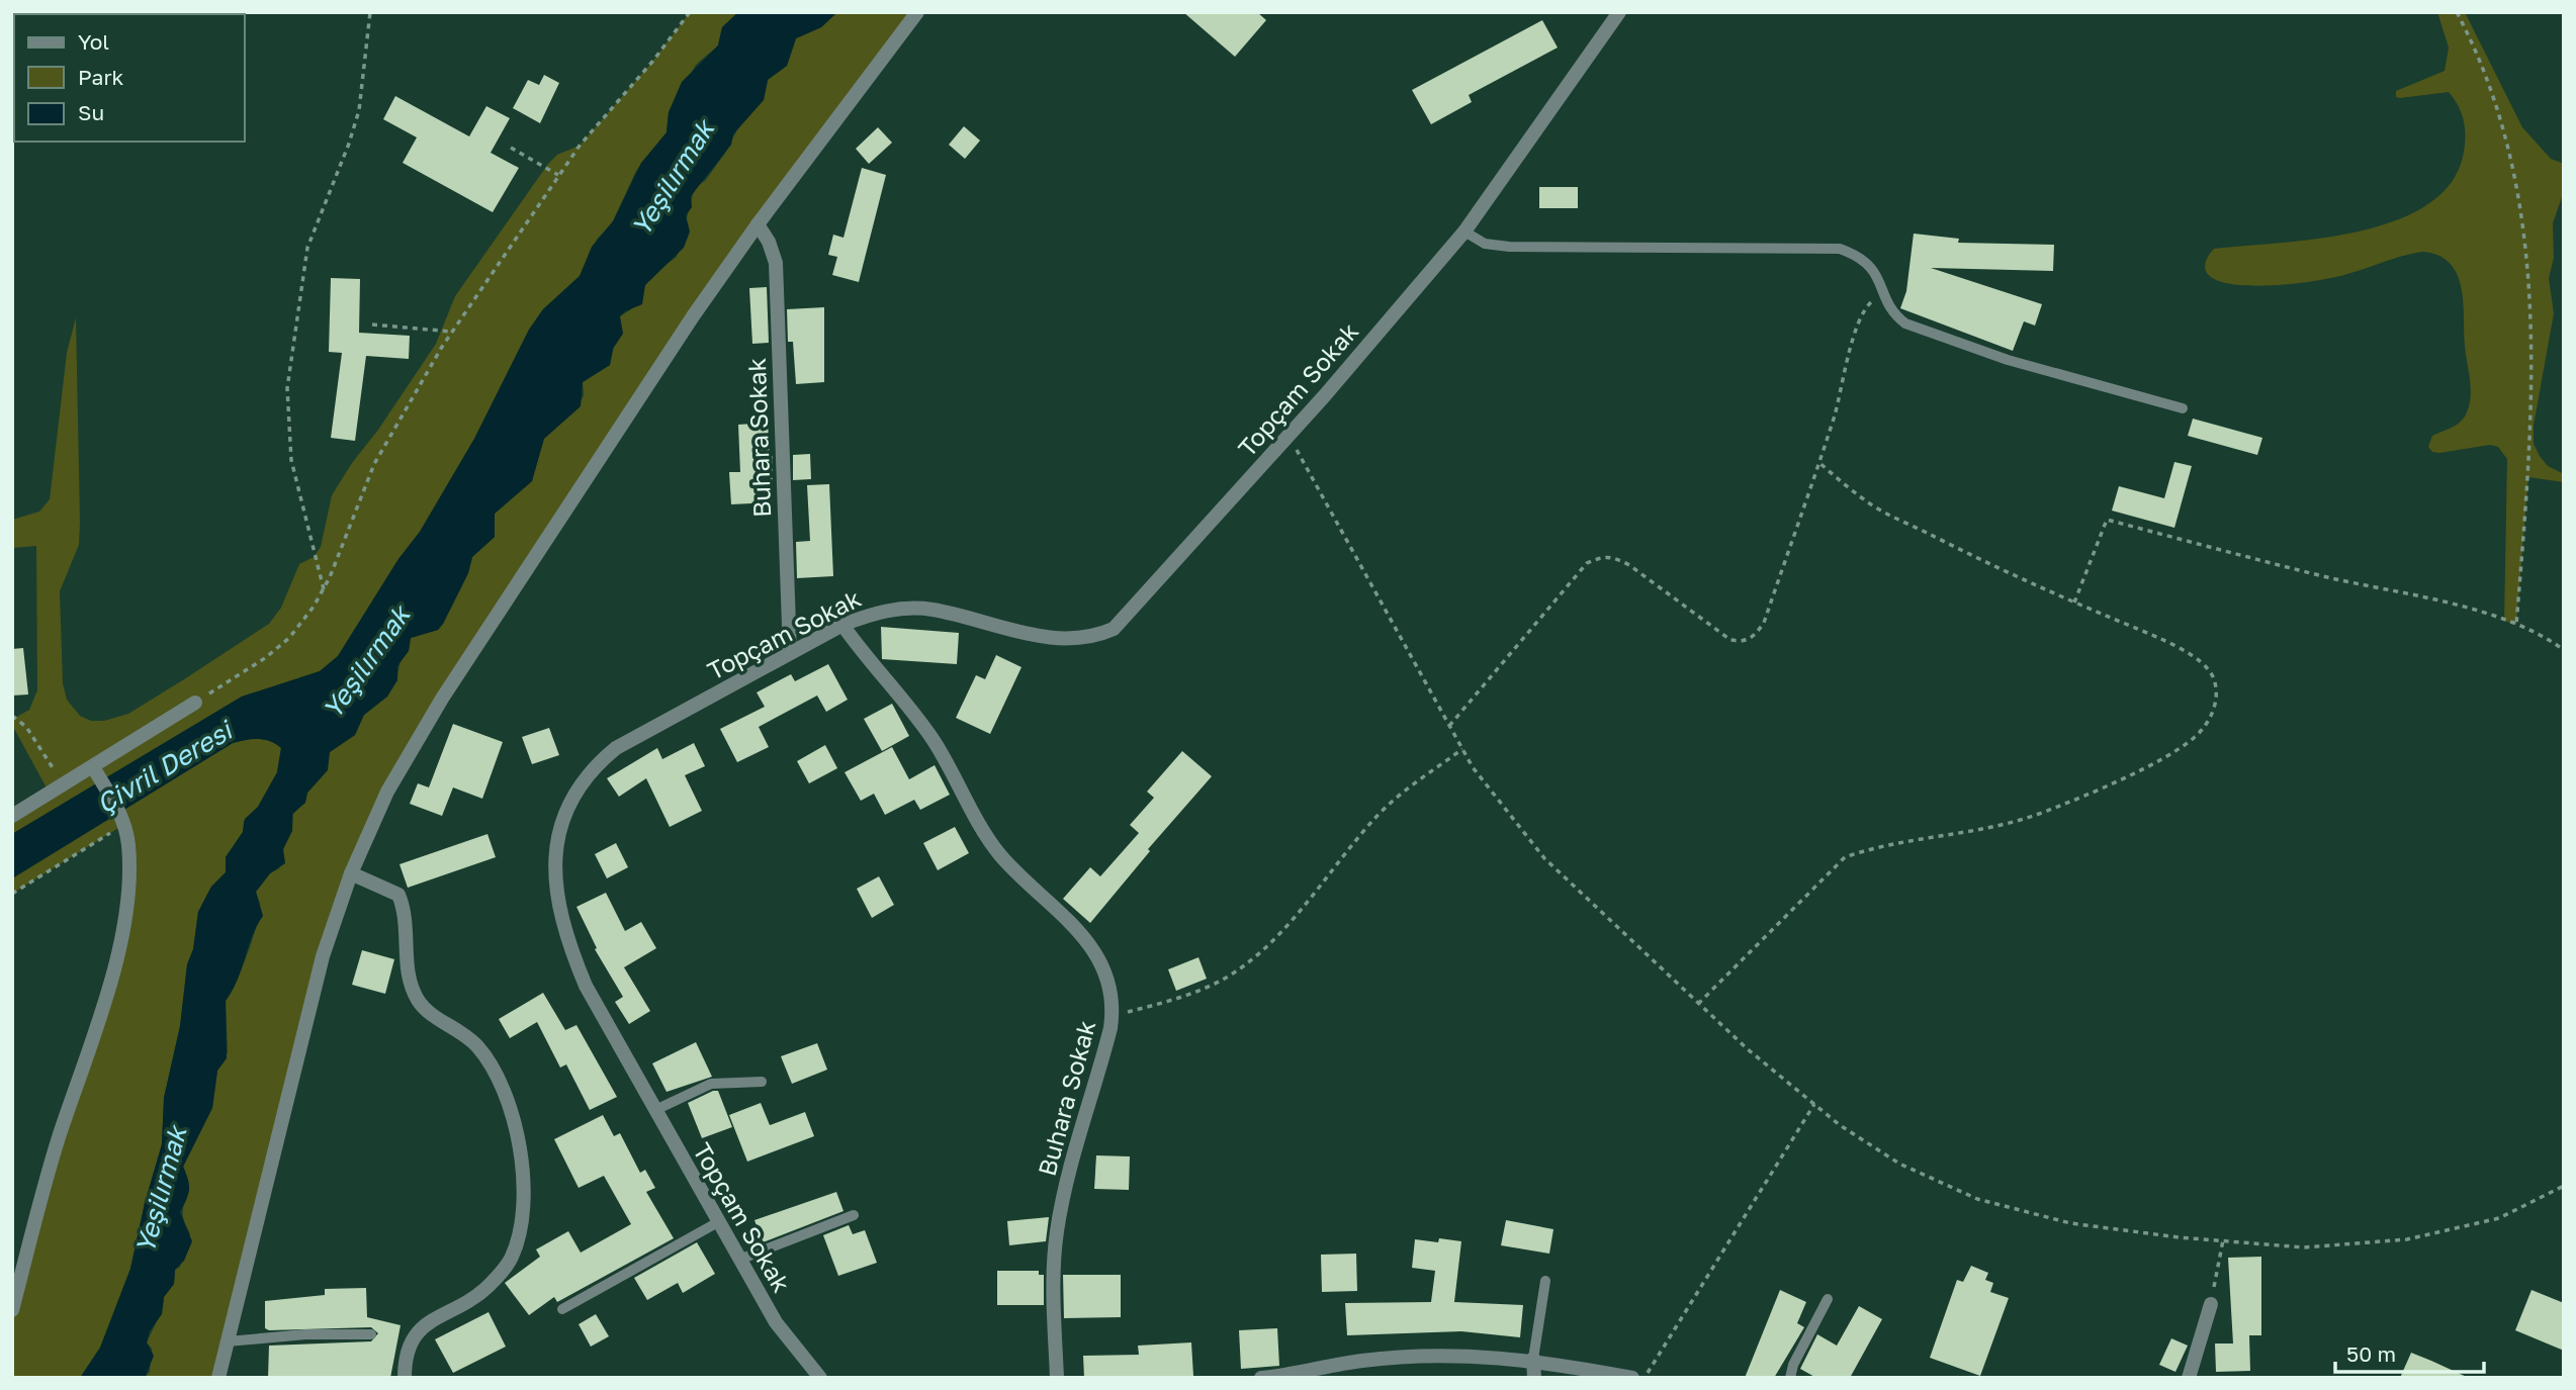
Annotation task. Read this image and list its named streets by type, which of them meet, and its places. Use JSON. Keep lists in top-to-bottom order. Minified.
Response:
{"streets":{"street":["Topçam Sokak","Buhara Sokak"]},"crossings":[["Topçam Sokak","Buhara Sokak"]],"water":["Yeşilırmak","Çivril Deresi"],"legend":["Yol","Park","Su"],"scale_bar":"50 m"}
